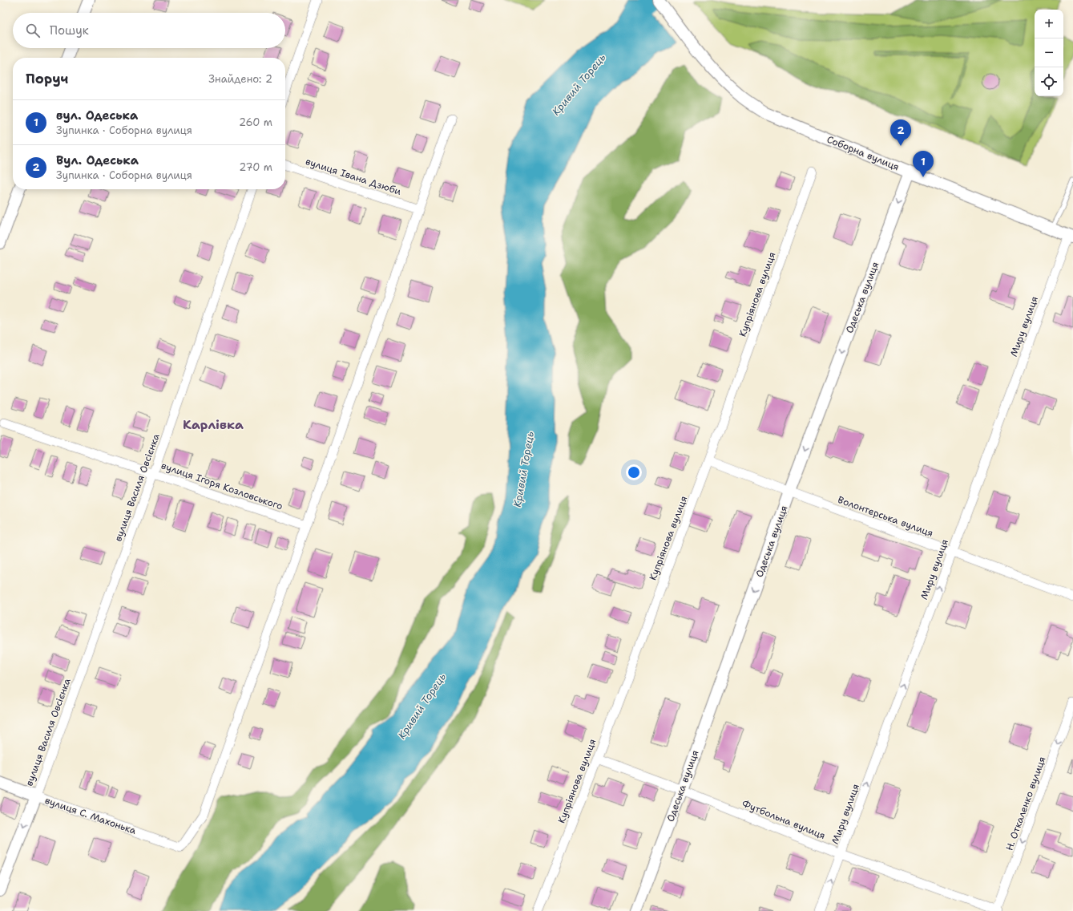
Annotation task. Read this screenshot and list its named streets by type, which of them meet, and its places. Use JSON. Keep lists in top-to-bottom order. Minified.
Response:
{"streets":{"street":["Соборна вулиця","вулиця Івана Дзюби","Купріянова вулиця","Одеська вулиця","Миру вулиця","вулиця Ігоря Козловського","вулиця Василя Овсієнка","Волонтерська вулиця","Н. Откаленко вулиця","вулиця С. Махонька","Футбольна вулиця"]},"crossings":[["Соборна вулиця","Одеська вулиця"],["Соборна вулиця","Миру вулиця"],["Купріянова вулиця","Волонтерська вулиця"],["Купріянова вулиця","Футбольна вулиця"],["Одеська вулиця","Волонтерська вулиця"],["Одеська вулиця","Футбольна вулиця"],["Миру вулиця","Волонтерська вулиця"],["Миру вулиця","Футбольна вулиця"],["вулиця Ігоря Козловського","вулиця Василя Овсієнка"],["вулиця Ігоря Козловського","вулиця С. Махонька"],["вулиця Василя Овсієнка","вулиця С. Махонька"],["Н. Откаленко вулиця","Футбольна вулиця"]],"one_way":["Одеська вулиця","Миру вулиця","Н. Откаленко вулиця"],"districts":["Карлівка"],"water":["Кривий Торець"],"page":{"map_buttons":["+","−"],"search":"Пошук","heading":["Поруч","Знайдено: 2"],"list":[{"mark":"1","name":"вул. Одеська","note":"Зупинка · Соборна вулиця","value":"260 m"},{"mark":"2","name":"Вул. Одеська","note":"Зупинка · Соборна вулиця","value":"270 m"}],"pins":["2","1"]}}
